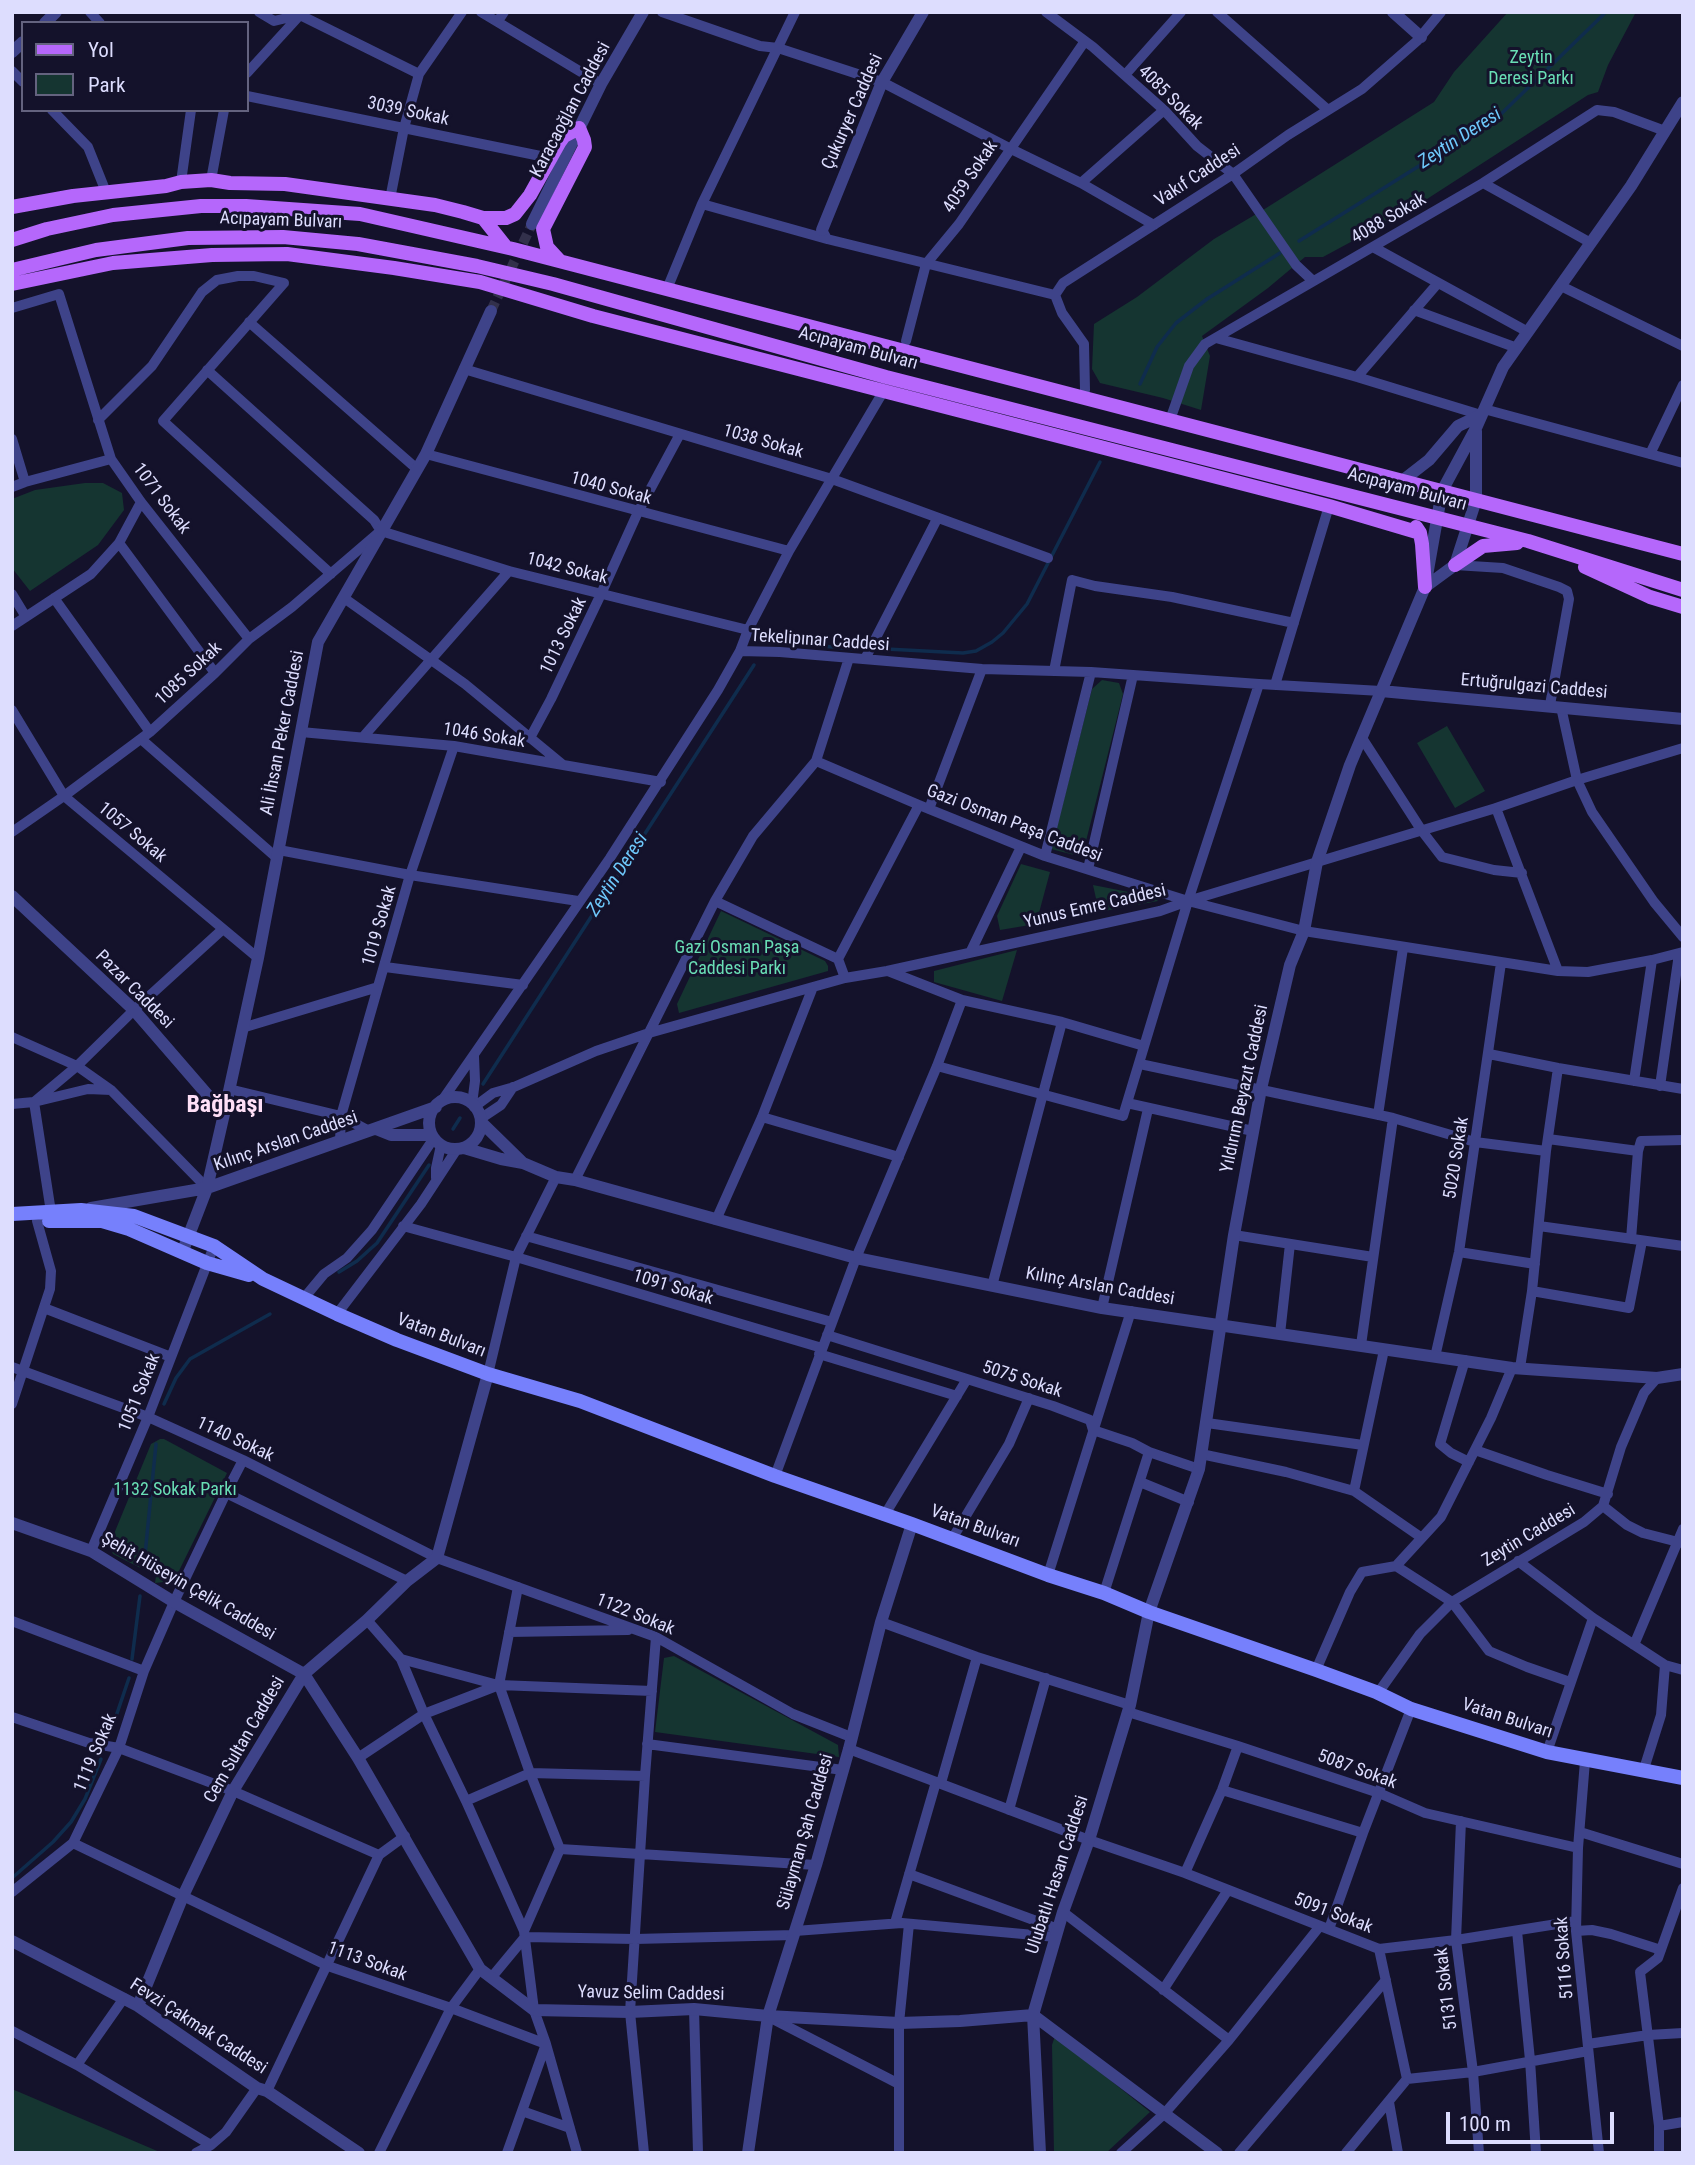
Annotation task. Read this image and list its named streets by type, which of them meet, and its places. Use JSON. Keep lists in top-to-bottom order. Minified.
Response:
{"streets":{"main road":["Acıpayam Bulvarı","Vatan Bulvarı"],"street":["4085 Sokak","Karacaoğlan Caddesi","3039 Sokak","Çukuryer Caddesi","Vakıf Caddesi","4059 Sokak","4088 Sokak","1038 Sokak","1040 Sokak","1071 Sokak","1042 Sokak","1013 Sokak","Tekelipınar Caddesi","1085 Sokak","Ertuğrulgazi Caddesi","Ali İhsan Peker Caddesi","1046 Sokak","Gazi Osman Paşa Caddesi","1057 Sokak","Yunus Emre Caddesi","1019 Sokak","Pazar Caddesi","Yıldırım Beyazıt Caddesi","Kılınç Arslan Caddesi","5020 Sokak","1091 Sokak","5075 Sokak","1051 Sokak","1140 Sokak","Zeytin Caddesi","Şehit Hüseyin Çelik Caddesi","1122 Sokak","Cem Sultan Caddesi","1119 Sokak","5087 Sokak","Sülayman Şah Caddesi","Ulubatlı Hasan Caddesi","5091 Sokak","5116 Sokak","1113 Sokak","5131 Sokak","Yavuz Selim Caddesi","Fevzi Çakmak Caddesi"]},"crossings":[["4085 Sokak","Vakıf Caddesi"],["4085 Sokak","4059 Sokak"],["4085 Sokak","4088 Sokak"],["Karacaoğlan Caddesi","3039 Sokak"],["4088 Sokak","Acıpayam Bulvarı"],["Acıpayam Bulvarı","Yıldırım Beyazıt Caddesi"],["1038 Sokak","1013 Sokak"],["1038 Sokak","Ali İhsan Peker Caddesi"],["1040 Sokak","1013 Sokak"],["1040 Sokak","Ali İhsan Peker Caddesi"],["1071 Sokak","1085 Sokak"],["1042 Sokak","1013 Sokak"],["1042 Sokak","1085 Sokak"],["1042 Sokak","Ali İhsan Peker Caddesi"],["Tekelipınar Caddesi","Ertuğrulgazi Caddesi"],["Tekelipınar Caddesi","1046 Sokak"],["Tekelipınar Caddesi","Yunus Emre Caddesi"],["Tekelipınar Caddesi","Yıldırım Beyazıt Caddesi"],["Tekelipınar Caddesi","Kılınç Arslan Caddesi"],["1085 Sokak","Ali İhsan Peker Caddesi"],["1085 Sokak","1057 Sokak"],["Ertuğrulgazi Caddesi","Yıldırım Beyazıt Caddesi"],["Ali İhsan Peker Caddesi","1046 Sokak"],["Ali İhsan Peker Caddesi","1057 Sokak"],["Ali İhsan Peker Caddesi","Pazar Caddesi"],["Ali İhsan Peker Caddesi","Kılınç Arslan Caddesi"],["Ali İhsan Peker Caddesi","Vatan Bulvarı"],["1046 Sokak","1019 Sokak"],["Gazi Osman Paşa Caddesi","Yunus Emre Caddesi"],["Gazi Osman Paşa Caddesi","Yıldırım Beyazıt Caddesi"],["Gazi Osman Paşa Caddesi","5020 Sokak"],["Yunus Emre Caddesi","Yıldırım Beyazıt Caddesi"],["Yunus Emre Caddesi","Kılınç Arslan Caddesi"],["1019 Sokak","Kılınç Arslan Caddesi"],["Yıldırım Beyazıt Caddesi","Kılınç Arslan Caddesi"],["Yıldırım Beyazıt Caddesi","Vatan Bulvarı"],["Yıldırım Beyazıt Caddesi","5075 Sokak"],["Yıldırım Beyazıt Caddesi","Ulubatlı Hasan Caddesi"],["Kılınç Arslan Caddesi","5020 Sokak"],["Kılınç Arslan Caddesi","Vatan Bulvarı"],["Vatan Bulvarı","1051 Sokak"],["Vatan Bulvarı","Zeytin Caddesi"],["Vatan Bulvarı","Sülayman Şah Caddesi"],["Vatan Bulvarı","Ulubatlı Hasan Caddesi"],["Vatan Bulvarı","5116 Sokak"],["1051 Sokak","1140 Sokak"],["1051 Sokak","Şehit Hüseyin Çelik Caddesi"],["1140 Sokak","1122 Sokak"],["1140 Sokak","Cem Sultan Caddesi"],["1140 Sokak","1119 Sokak"],["Şehit Hüseyin Çelik Caddesi","Cem Sultan Caddesi"],["Şehit Hüseyin Çelik Caddesi","1119 Sokak"],["1122 Sokak","Cem Sultan Caddesi"],["1122 Sokak","Sülayman Şah Caddesi"],["1122 Sokak","5091 Sokak"],["Cem Sultan Caddesi","1113 Sokak"],["Cem Sultan Caddesi","Fevzi Çakmak Caddesi"],["1119 Sokak","1113 Sokak"],["5087 Sokak","Sülayman Şah Caddesi"],["5087 Sokak","Ulubatlı Hasan Caddesi"],["5087 Sokak","5116 Sokak"],["5087 Sokak","5131 Sokak"],["Sülayman Şah Caddesi","Yavuz Selim Caddesi"],["Ulubatlı Hasan Caddesi","5091 Sokak"],["Ulubatlı Hasan Caddesi","Yavuz Selim Caddesi"],["5091 Sokak","5116 Sokak"],["5091 Sokak","5131 Sokak"]],"districts":["Bağbaşı"],"water":["Zeytin Deresi"],"parks":["Zeytin Deresi Parkı","Gazi Osman Paşa Caddesi Parkı","1132 Sokak Parkı"],"legend":["Yol","Park"],"scale_bar":"100 m"}
